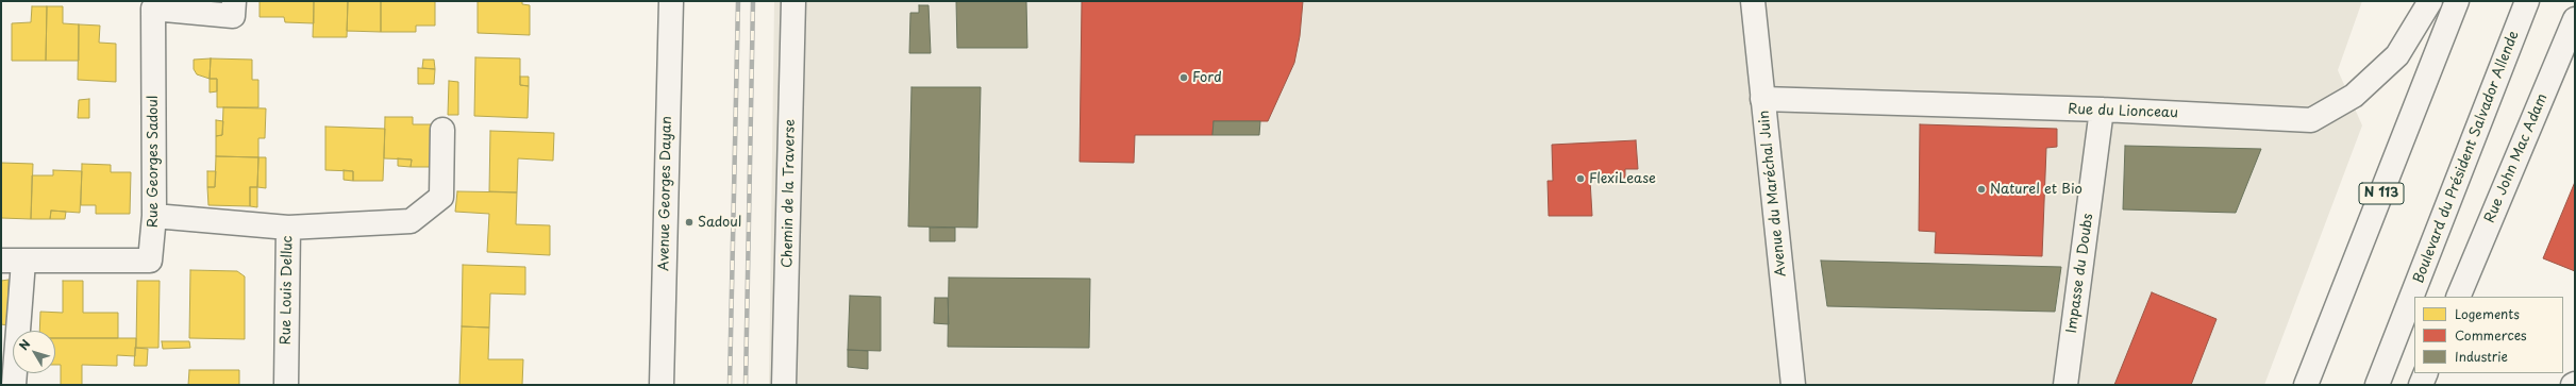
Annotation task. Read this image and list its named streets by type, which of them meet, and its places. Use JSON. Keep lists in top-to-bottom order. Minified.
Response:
{"streets":{"street":["Rue du Lionceau","Boulevard du Président Salvador Allende","Rue John Mac Adam","Rue Georges Sadoul","Avenue Georges Dayan","Chemin de la Traverse","Avenue du Maréchal Juin","N 113","Impasse du Doubs","Rue Louis Delluc"]},"crossings":[["Rue du Lionceau","Avenue du Maréchal Juin"],["Rue du Lionceau","Impasse du Doubs"],["Rue Georges Sadoul","Rue Louis Delluc"]],"places":["Ford","FlexiLease","Naturel et Bio","Sadoul"],"legend":["Logements","Commerces","Industrie"],"north":"top left"}
